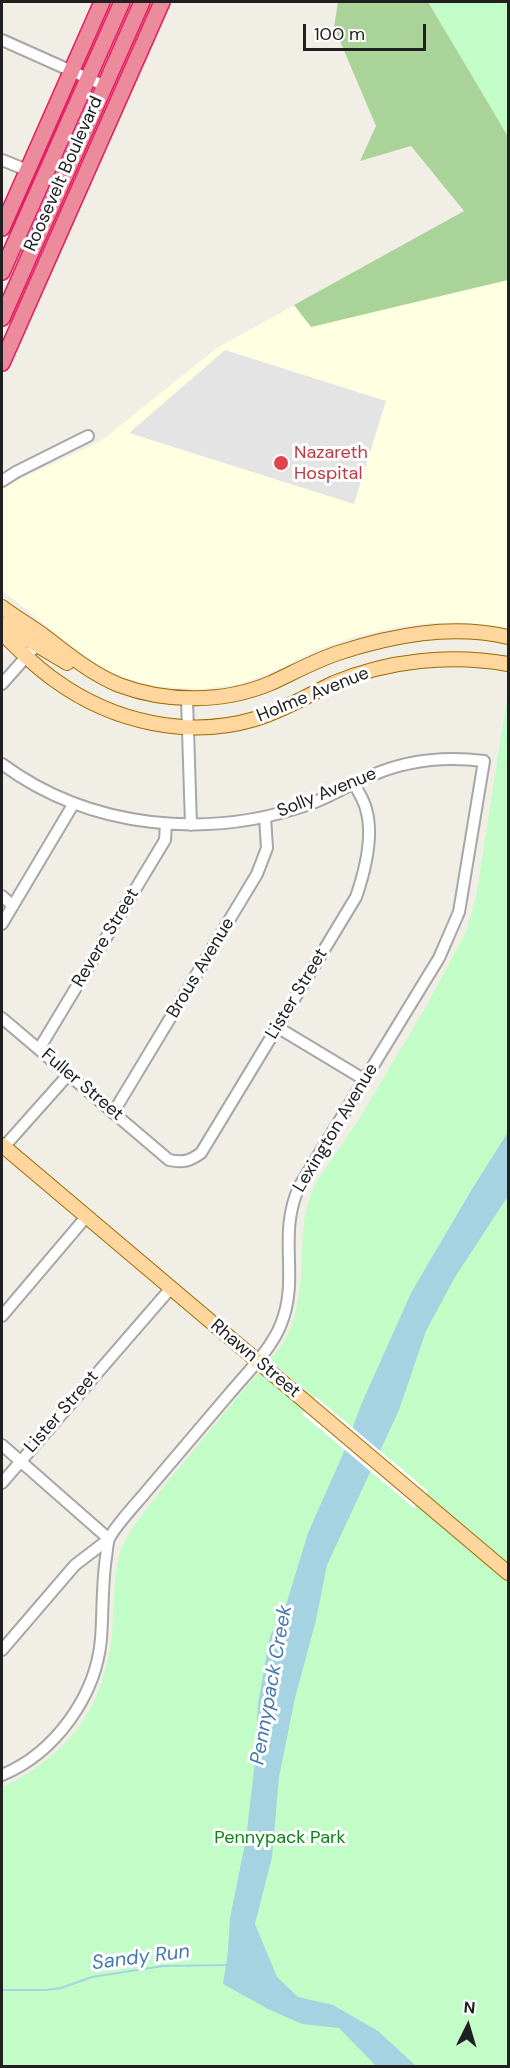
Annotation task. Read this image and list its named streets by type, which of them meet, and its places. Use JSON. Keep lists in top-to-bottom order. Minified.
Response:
{"streets":{"highway":["Roosevelt Boulevard"],"main road":["Holme Avenue","Rhawn Street"],"street":["Solly Avenue","Revere Street","Brous Avenue","Lister Street","Fuller Street","Lexington Avenue"]},"crossings":[["Solly Avenue","Revere Street"],["Solly Avenue","Brous Avenue"],["Solly Avenue","Lister Street"],["Solly Avenue","Lexington Avenue"],["Revere Street","Fuller Street"],["Brous Avenue","Fuller Street"],["Lister Street","Fuller Street"],["Lister Street","Rhawn Street"],["Lexington Avenue","Rhawn Street"]],"water":["Pennypack Creek","Sandy Run"],"parks":["Pennypack Park"],"places":["Nazareth Hospital"],"scale_bar":"100 m","north":"top"}
